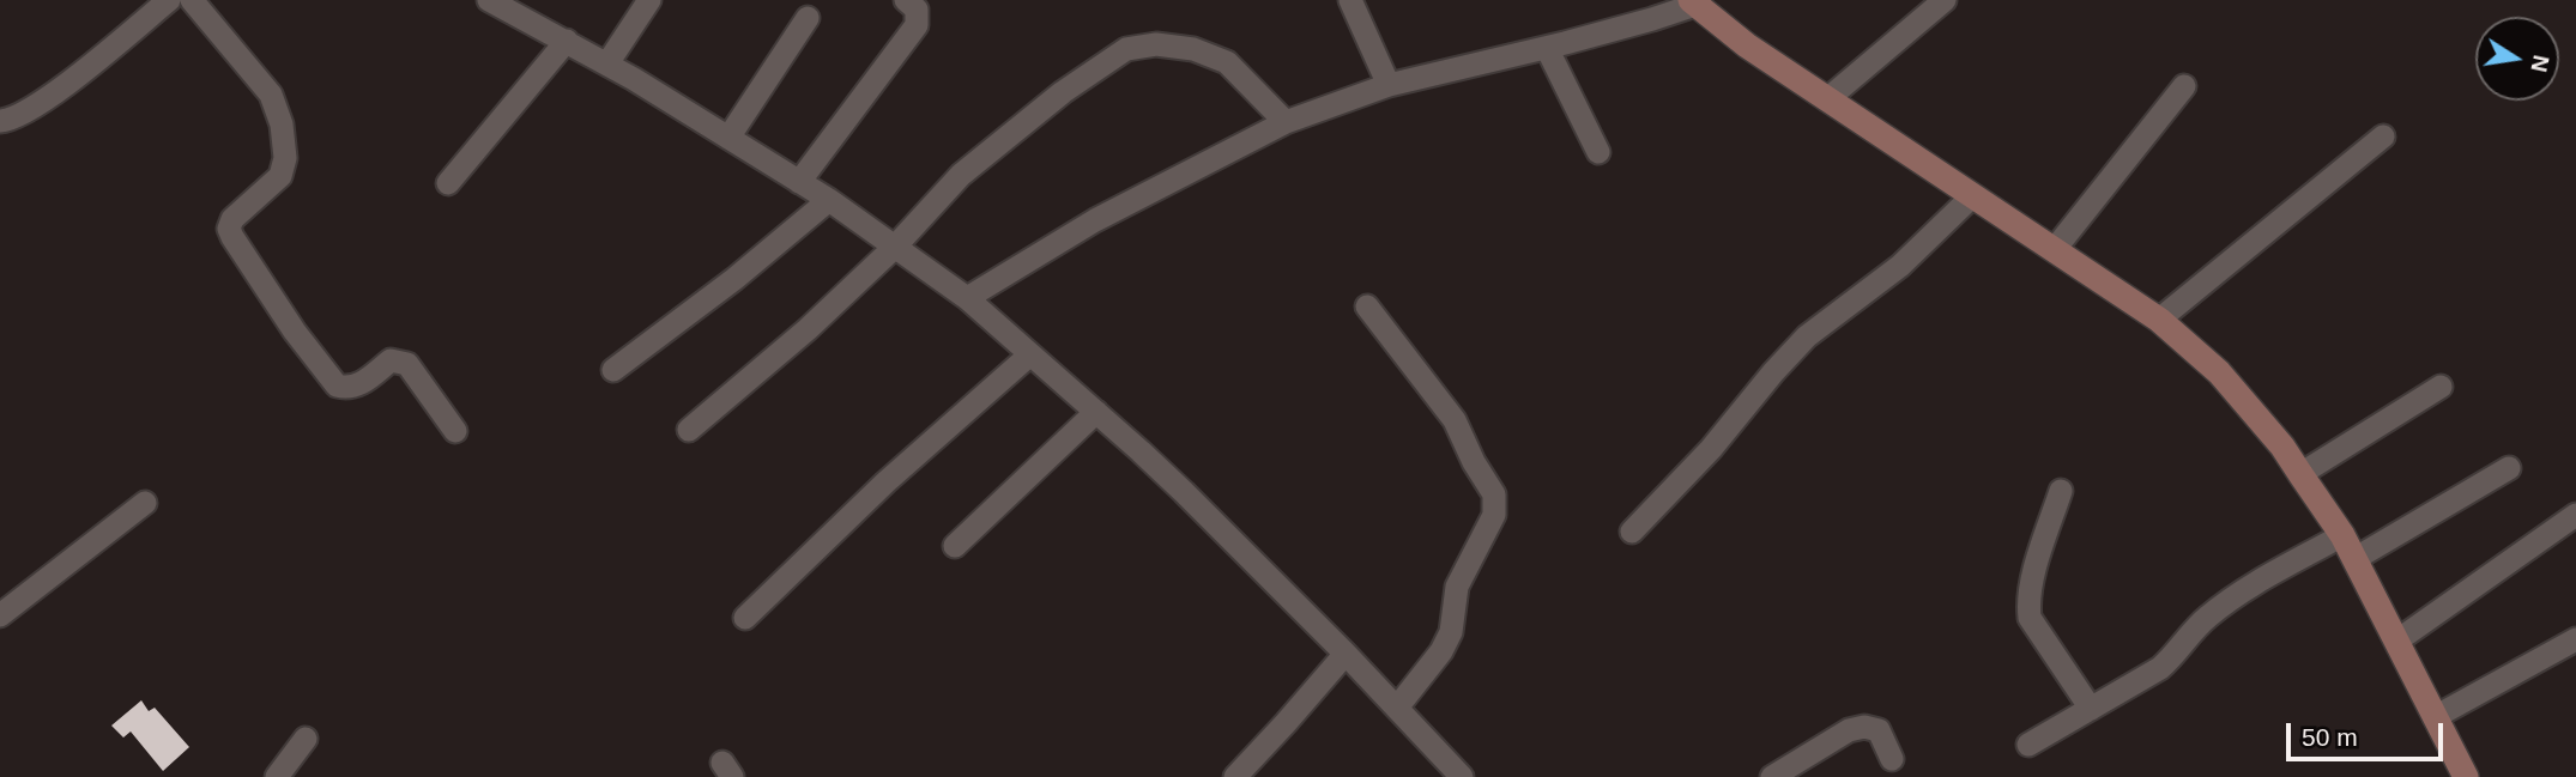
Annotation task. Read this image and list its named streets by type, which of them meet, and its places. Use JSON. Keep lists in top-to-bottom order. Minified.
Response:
{"scale_bar":"50 m","north":"right"}
